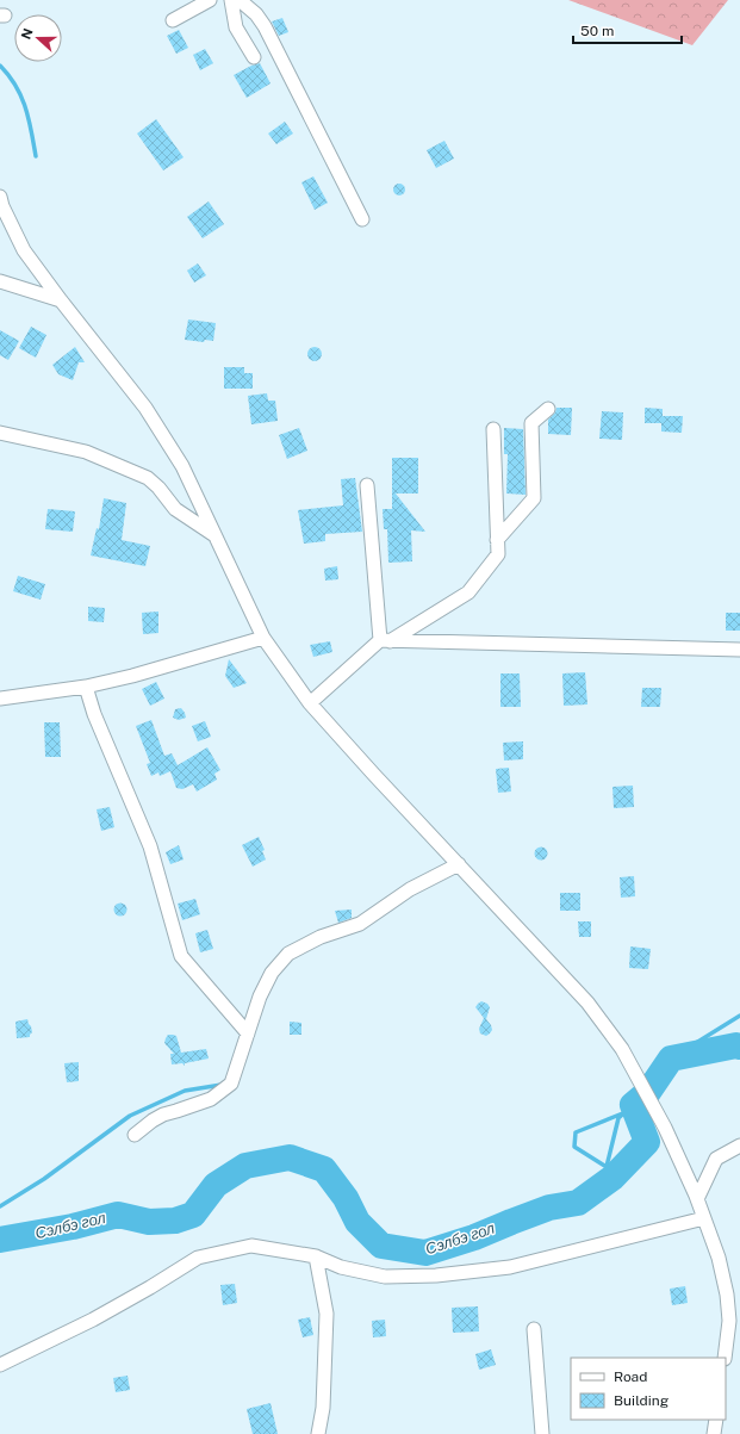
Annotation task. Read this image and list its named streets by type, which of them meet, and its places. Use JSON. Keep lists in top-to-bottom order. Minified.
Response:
{"water":["Сэлбэ гол"],"legend":["Road","Building"],"scale_bar":"50 m","north":"left"}
